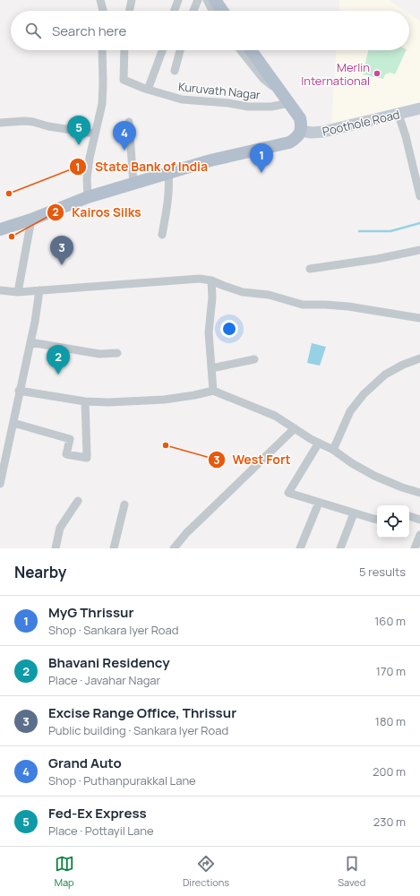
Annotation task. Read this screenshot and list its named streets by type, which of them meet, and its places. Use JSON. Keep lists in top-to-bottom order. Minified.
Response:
{"streets":{"street":["Kuruvath Nagar","Poothole Road"]},"places":["Merlin International","State Bank of India","Kairos Silks","West Fort"],"page":{"search":"Search here","pins":["5","4","1","3","2"],"heading":["Nearby","5 results"],"list":[{"mark":"1","name":"MyG Thrissur","note":"Shop · Sankara Iyer Road","value":"160 m"},{"mark":"2","name":"Bhavani Residency","note":"Place · Javahar Nagar","value":"170 m"},{"mark":"3","name":"Excise Range Office, Thrissur","note":"Public building · Sankara Iyer Road","value":"180 m"},{"mark":"4","name":"Grand Auto","note":"Shop · Puthanpurakkal Lane","value":"200 m"},{"mark":"5","name":"Fed-Ex Express","note":"Place · Pottayil Lane","value":"230 m"}],"nav":["Map","Directions","Saved"]}}
